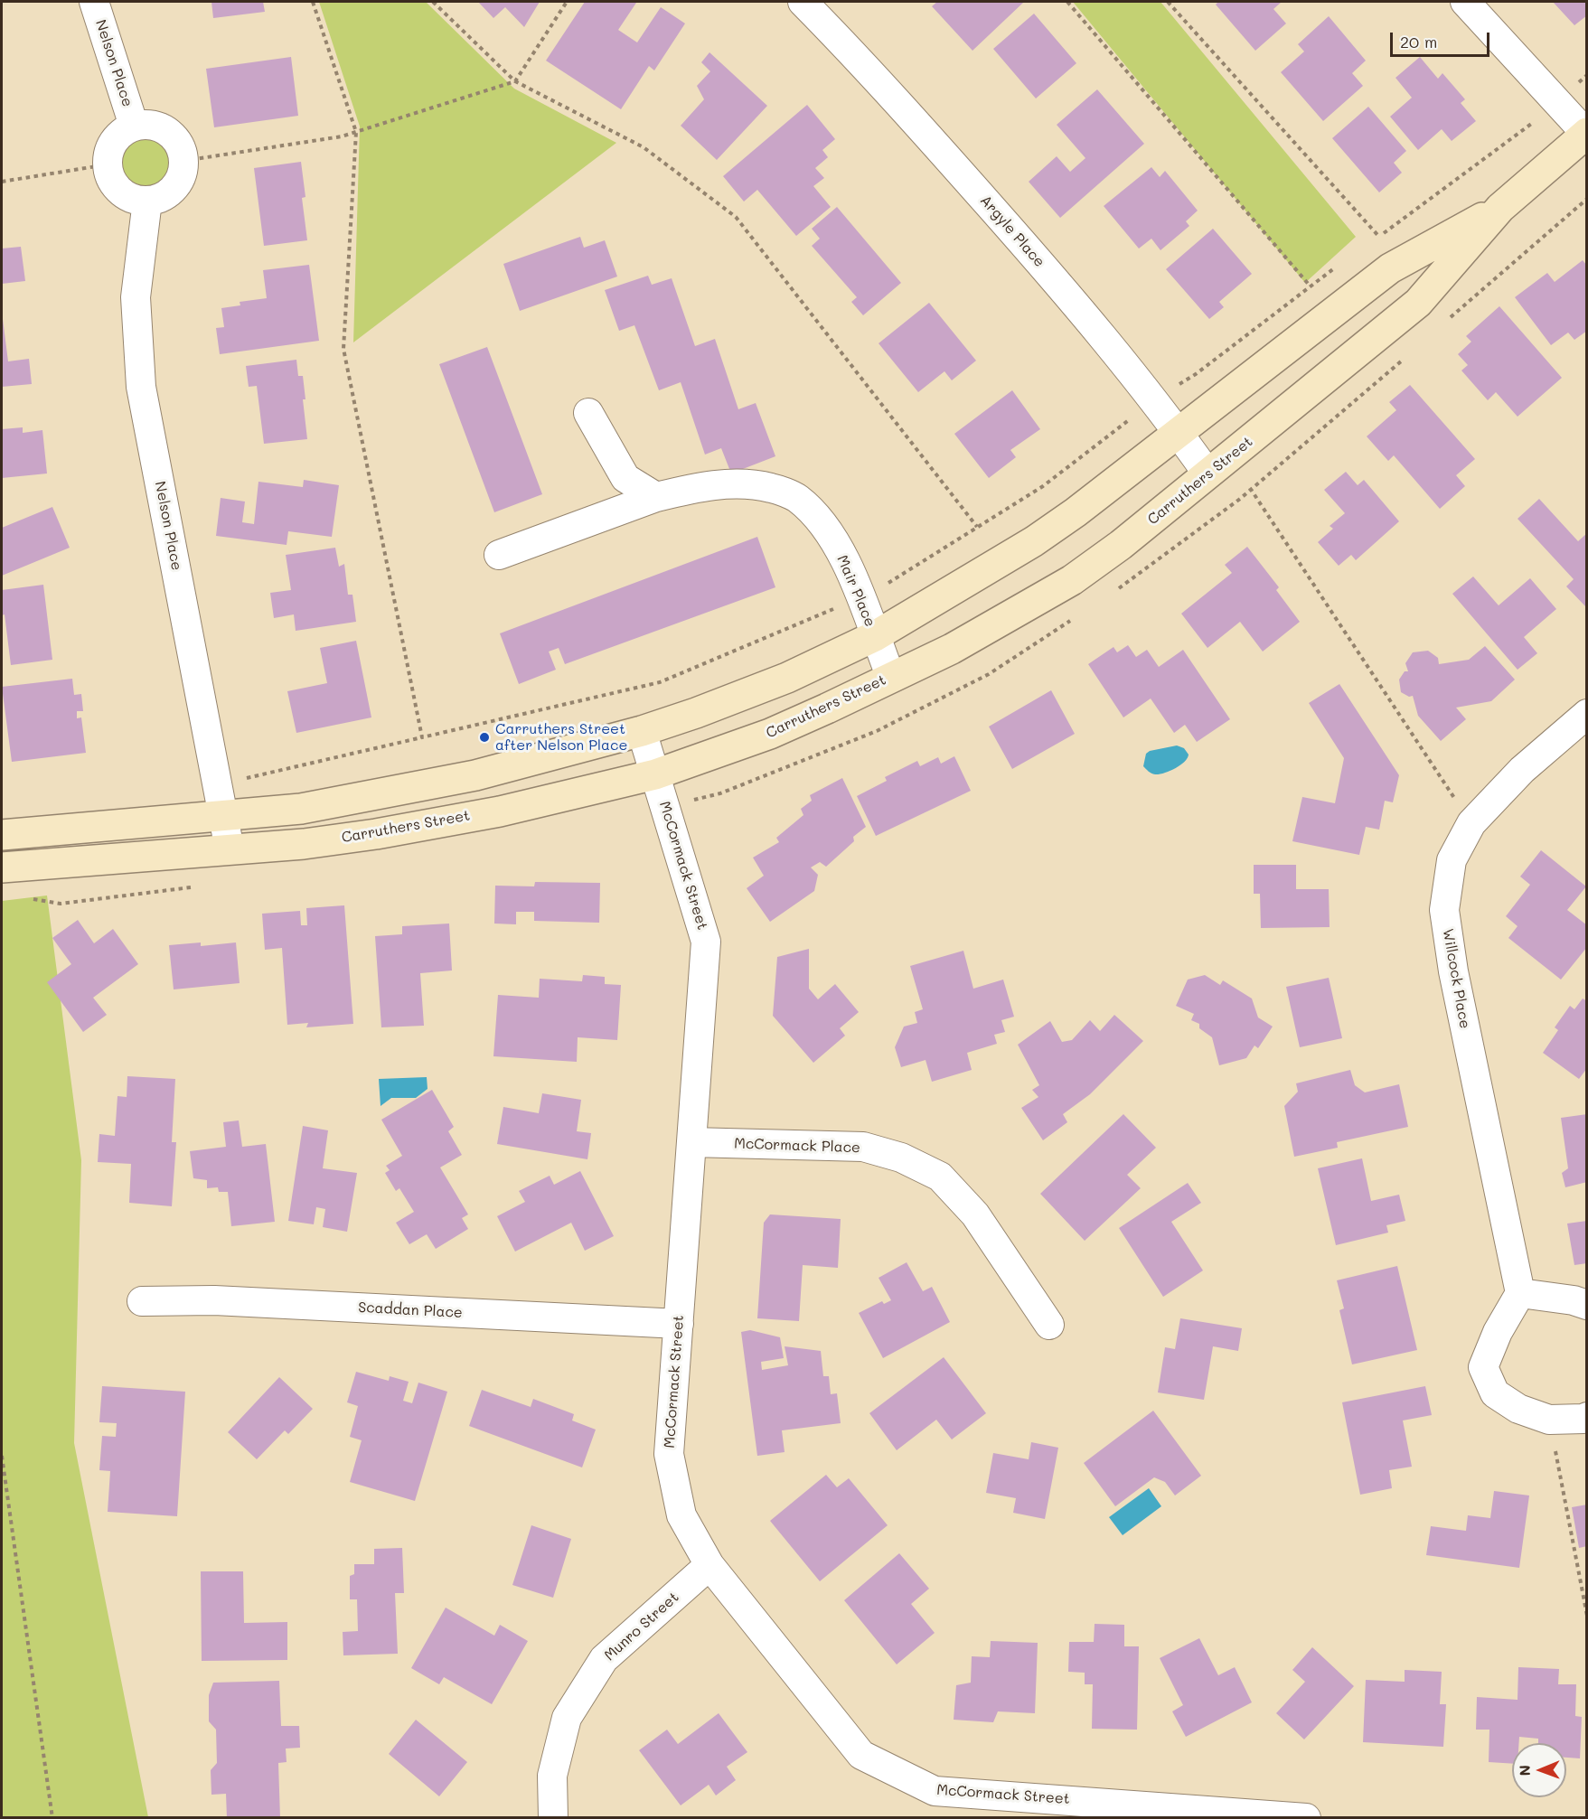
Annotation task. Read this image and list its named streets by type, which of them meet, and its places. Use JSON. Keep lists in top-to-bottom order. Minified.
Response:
{"streets":{"main road":["Carruthers Street"],"street":["Nelson Place","Argyle Place","Mair Place","McCormack Street","Willcock Place","McCormack Place","Scaddan Place","Munro Street"]},"crossings":[["Nelson Place","Carruthers Street"],["Argyle Place","Carruthers Street"],["Carruthers Street","Mair Place"],["Carruthers Street","McCormack Street"],["McCormack Street","McCormack Place"],["McCormack Street","Scaddan Place"],["McCormack Street","Munro Street"]],"places":["Carruthers Street after Nelson Place"],"scale_bar":"20 m","north":"left"}
